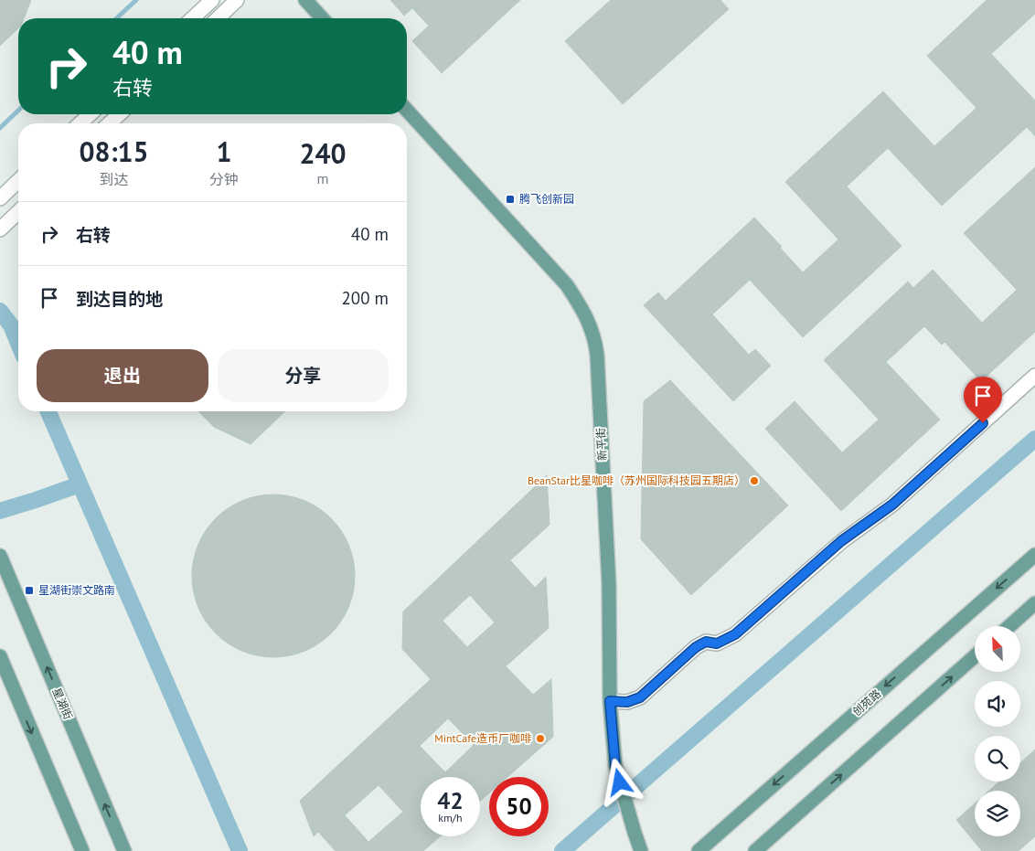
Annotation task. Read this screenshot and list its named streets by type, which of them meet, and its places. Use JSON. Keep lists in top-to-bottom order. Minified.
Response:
{"streets":{"main road":["新平街","创苑路","星湖街"]},"places":{"transit":["腾飞创新园","星湖街崇文路南"],"other":["BeanStar比星咖啡（苏州国际科技园五期店）","MintCafe造币厂咖啡"]},"north":"top left","page":{"turn":["40 m","右转"],"eta":["08:15","到达","1","分钟","240","m"],"list":[{"name":"右转","value":"40 m"},{"name":"到达目的地","value":"200 m"}],"buttons":["退出","分享"],"speed":"42 km/h","limit":"50"}}
